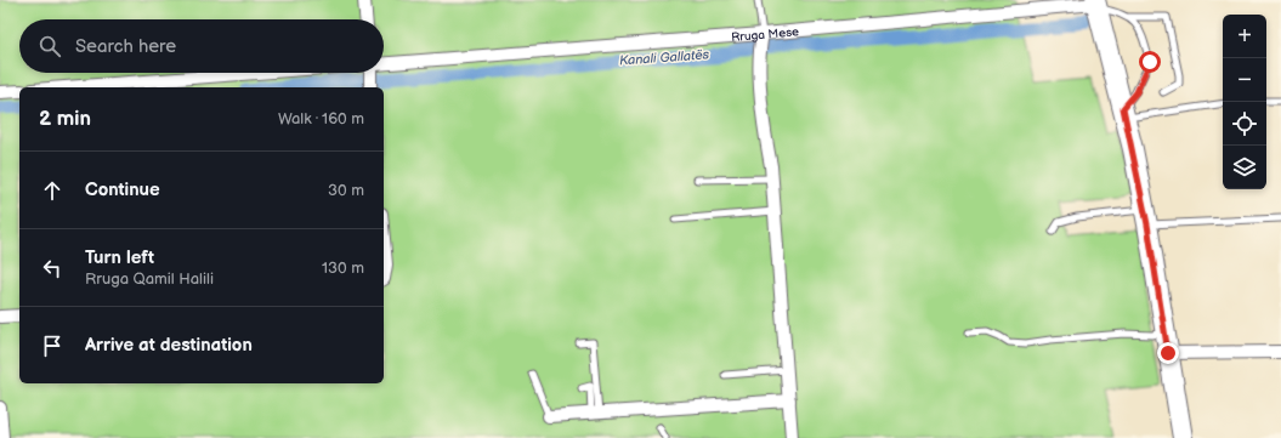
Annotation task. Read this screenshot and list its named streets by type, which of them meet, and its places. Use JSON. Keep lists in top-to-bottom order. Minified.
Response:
{"streets":{"street":["Rruga Mese"]},"water":["Kanali Gallatës"],"page":{"map_buttons":["+","−"],"search":"Search here","heading":["2 min","Walk · 160 m"],"list":[["Continue","30 m"],["Turn left","Rruga Qamil Halili","130 m"],"Arrive at destination"]}}
